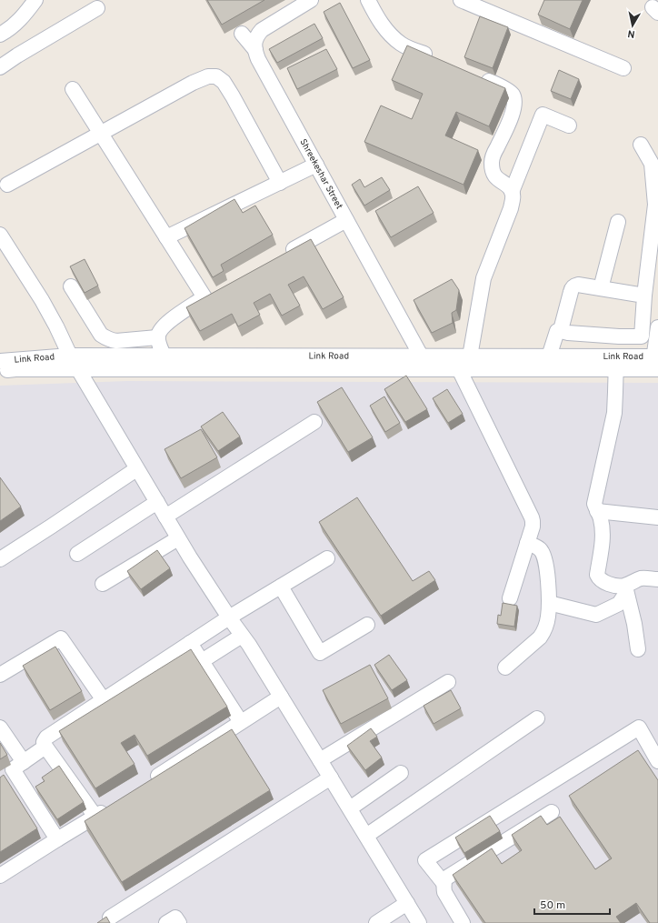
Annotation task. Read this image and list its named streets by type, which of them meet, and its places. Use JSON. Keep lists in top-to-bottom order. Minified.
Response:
{"streets":{"street":["Shreekeshar Street","Link Road"]},"crossings":[["Shreekeshar Street","Link Road"]],"scale_bar":"50 m","north":"bottom"}
